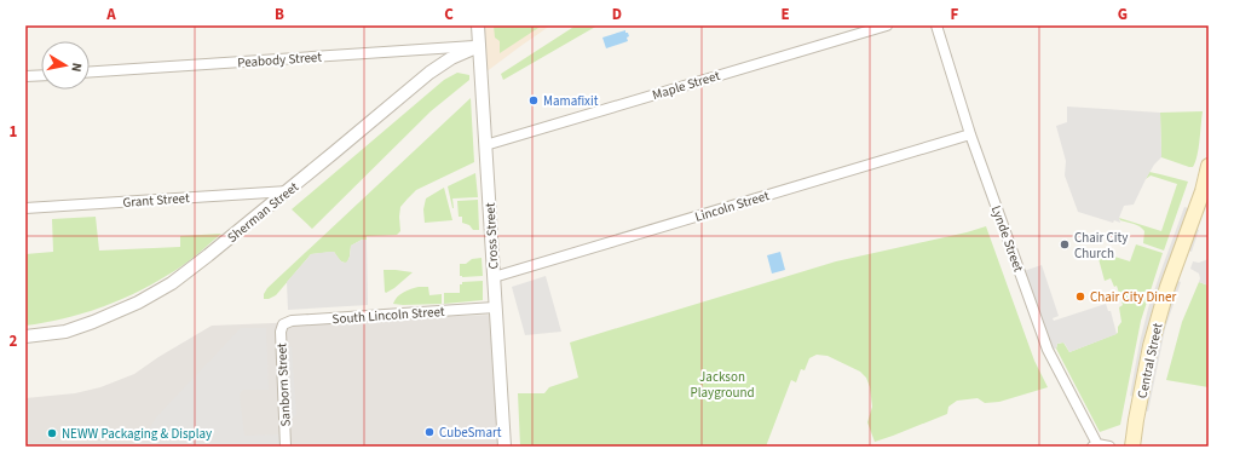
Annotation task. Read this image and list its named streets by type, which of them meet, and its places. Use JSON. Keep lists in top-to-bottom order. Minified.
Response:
{"streets":{"main road":["Central Street"],"street":["Peabody Street","Maple Street","Grant Street","Lincoln Street","Sherman Street","Cross Street","Lynde Street","South Lincoln Street","Sanborn Street"]},"crossings":[["Peabody Street","Sherman Street"],["Peabody Street","Cross Street"],["Maple Street","Cross Street"],["Grant Street","Sherman Street"],["Lincoln Street","Cross Street"],["Lincoln Street","Lynde Street"],["Sherman Street","Cross Street"],["Cross Street","South Lincoln Street"],["South Lincoln Street","Sanborn Street"]],"parks":["Jackson Playground"],"places":["Mamafixit","Chair City Church","Chair City Diner","CubeSmart","NEWW Packaging & Display"],"north":"right","grid":{"columns":["A","B","C","D","E","F","G"],"rows":["1","2"]}}
